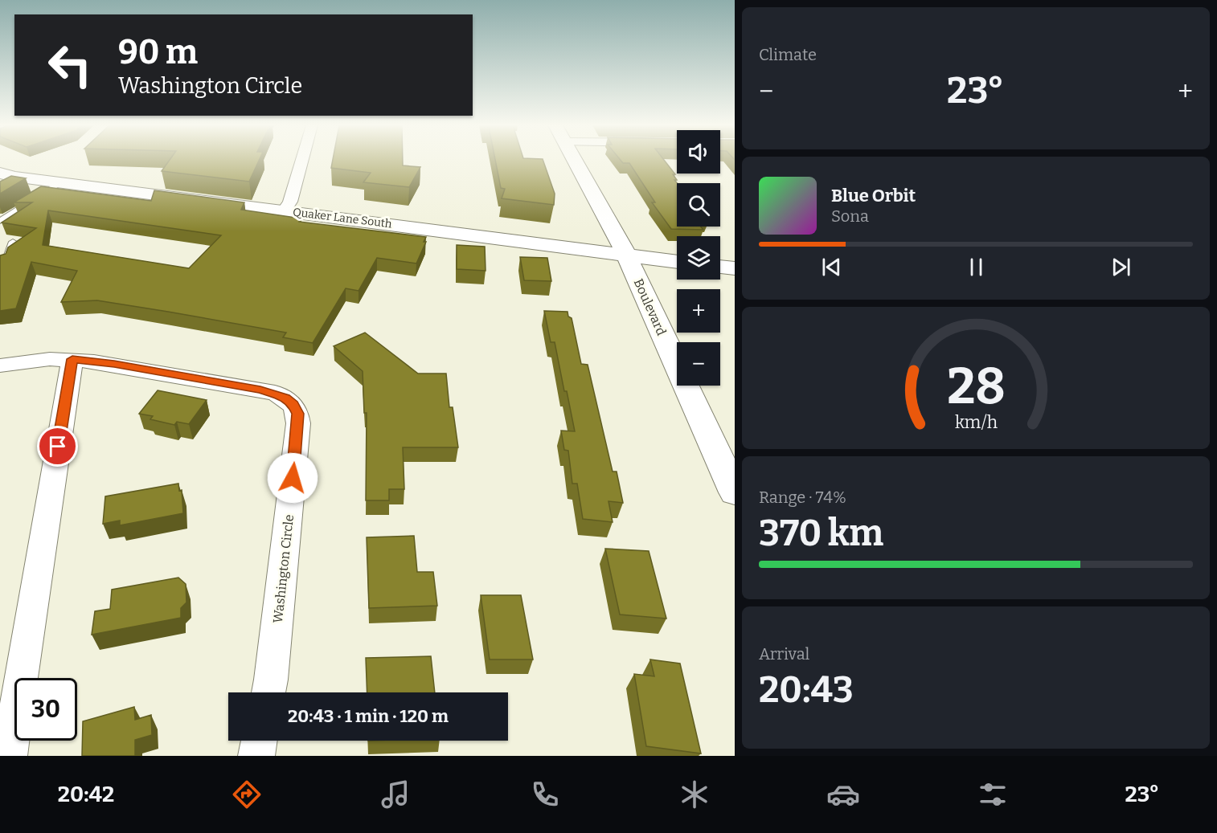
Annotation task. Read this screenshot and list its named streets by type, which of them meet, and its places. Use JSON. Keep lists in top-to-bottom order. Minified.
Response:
{"streets":{"main road":["Quaker Lane South","Boulevard"],"street":["Washington Circle"]},"crossings":[["Quaker Lane South","Boulevard"]],"page":{"tile":["Climate",["Range · 74%","370 km"],["Arrival","20:43"]],"turn":["90 m","Washington Circle"],"heat":["−","23°","+"],"map_buttons":["+","−"],"song":["Blue Orbit","Sona"],"limit":"30","trip":"20:43 · 1 min · 120 m","tabs":["20:42","23°"],"gauge":["28","km/h"]}}
